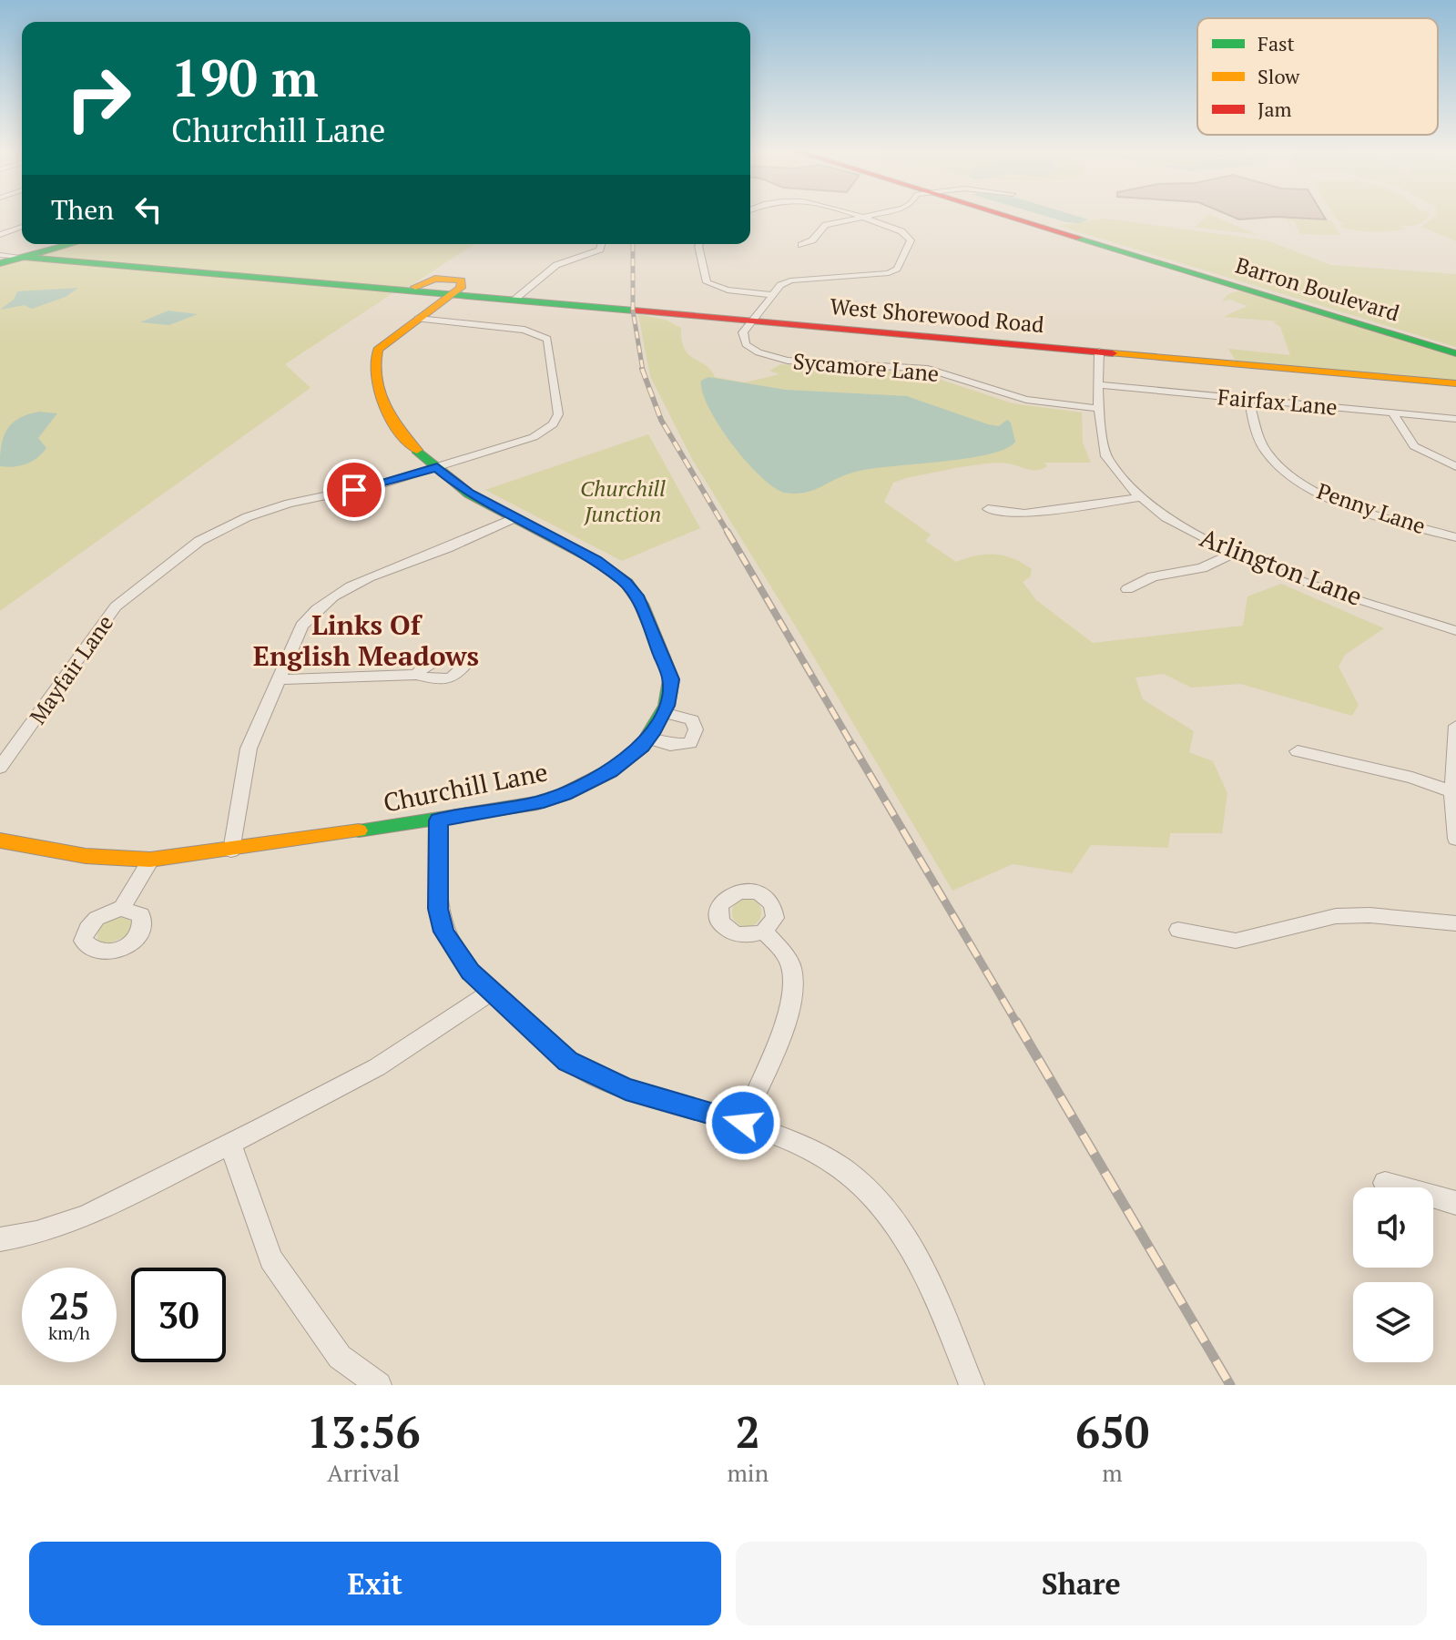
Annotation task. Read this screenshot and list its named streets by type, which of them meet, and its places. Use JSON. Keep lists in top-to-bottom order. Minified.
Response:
{"streets":{"main road":["Barron Boulevard","West Shorewood Road","Churchill Lane"],"street":["Sycamore Lane","Fairfax Lane","Penny Lane","Arlington Lane","Mayfair Lane"]},"crossings":[["West Shorewood Road","Sycamore Lane"],["West Shorewood Road","Arlington Lane"],["West Shorewood Road","Churchill Lane"],["Sycamore Lane","Arlington Lane"],["Fairfax Lane","Penny Lane"],["Fairfax Lane","Arlington Lane"],["Mayfair Lane","Churchill Lane"]],"districts":["Links Of English Meadows"],"parks":["Churchill Junction"],"legend":["Fast","Slow","Jam"],"page":{"turn":["190 m","Churchill Lane"],"then":"Then","speed":"25 km/h","limit":"30","eta":["13:56","Arrival","2","min","650","m"],"buttons":["Exit","Share"]}}
